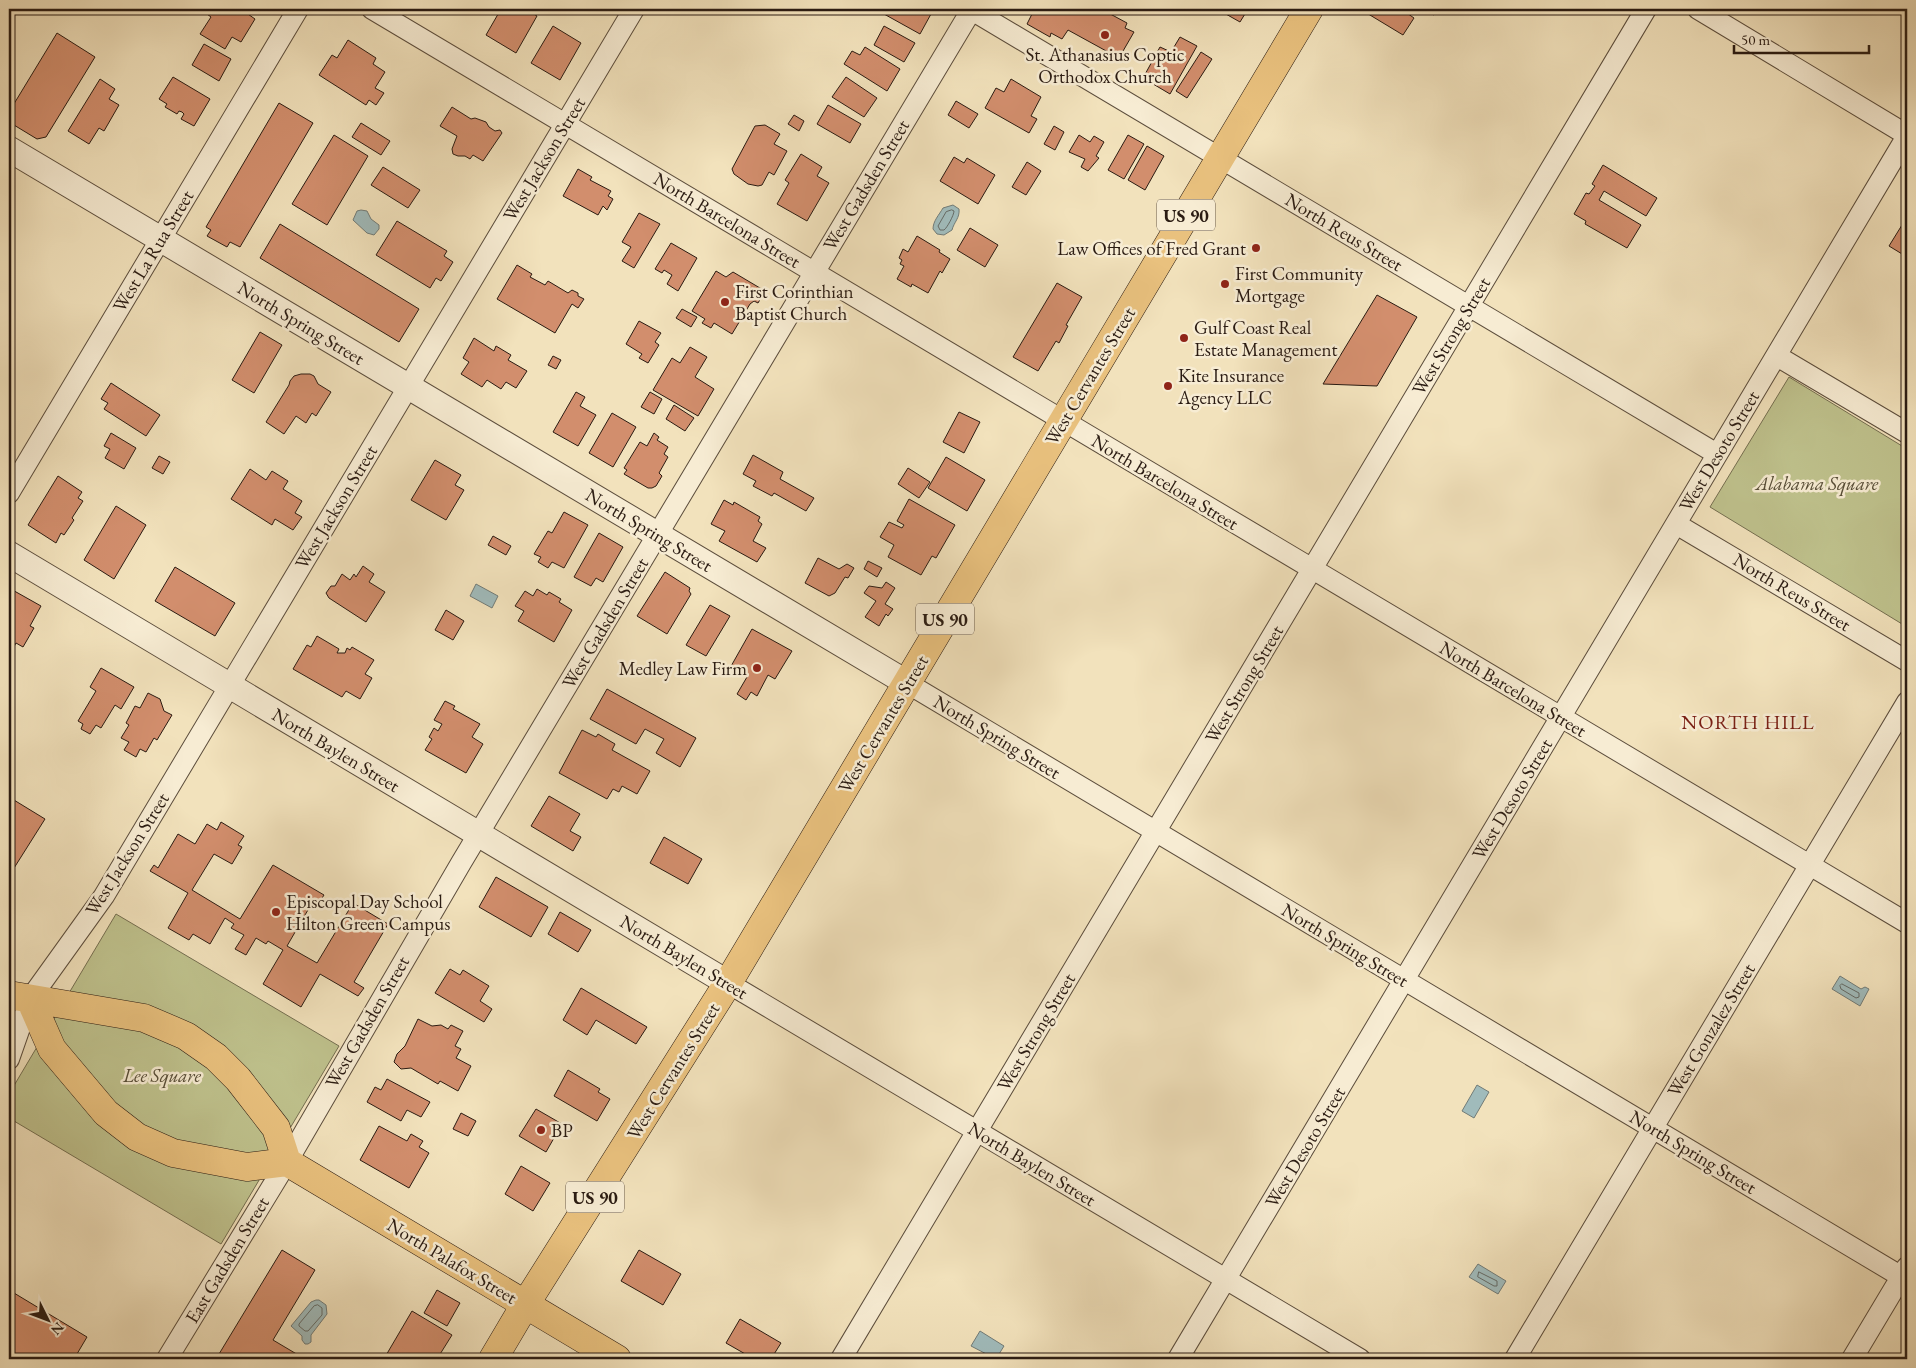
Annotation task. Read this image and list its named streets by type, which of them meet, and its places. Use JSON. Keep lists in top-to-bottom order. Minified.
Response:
{"streets":{"main road":["US 90","West Cervantes Street","North Palafox Street"],"street":["West Jackson Street","West Gadsden Street","North Barcelona Street","North Reus Street","West La Rua Street","North Spring Street","West Strong Street","West Desoto Street","North Baylen Street","West Gonzalez Street","East Gadsden Street"]},"crossings":[["West Jackson Street","North Barcelona Street"],["West Jackson Street","North Spring Street"],["West Jackson Street","North Baylen Street"],["West Gadsden Street","North Barcelona Street"],["West Gadsden Street","North Reus Street"],["West Gadsden Street","North Spring Street"],["West Gadsden Street","North Baylen Street"],["West Gadsden Street","East Gadsden Street"],["West Gadsden Street","North Palafox Street"],["US 90","West Cervantes Street"],["US 90","North Palafox Street"],["North Barcelona Street","West Strong Street"],["North Barcelona Street","West Cervantes Street"],["North Barcelona Street","West Desoto Street"],["North Barcelona Street","West Gonzalez Street"],["North Reus Street","West Strong Street"],["North Reus Street","West Cervantes Street"],["North Reus Street","West Desoto Street"],["West La Rua Street","North Spring Street"],["North Spring Street","West Strong Street"],["North Spring Street","West Cervantes Street"],["North Spring Street","West Desoto Street"],["North Spring Street","West Gonzalez Street"],["West Strong Street","North Baylen Street"],["West Cervantes Street","North Baylen Street"],["West Cervantes Street","North Palafox Street"],["West Desoto Street","North Baylen Street"],["East Gadsden Street","North Palafox Street"]],"districts":["NORTH HILL"],"parks":["Alabama Square","Lee Square"],"places":["St. Athanasius Coptic Orthodox Church","Law Offices of Fred Grant","First Community Mortgage","First Corinthian Baptist Church","Gulf Coast Real Estate Management","Kite Insurance Agency LLC","Medley Law Firm","Episcopal Day School Hilton Green Campus","BP"],"scale_bar":"50 m","north":"bottom right"}
